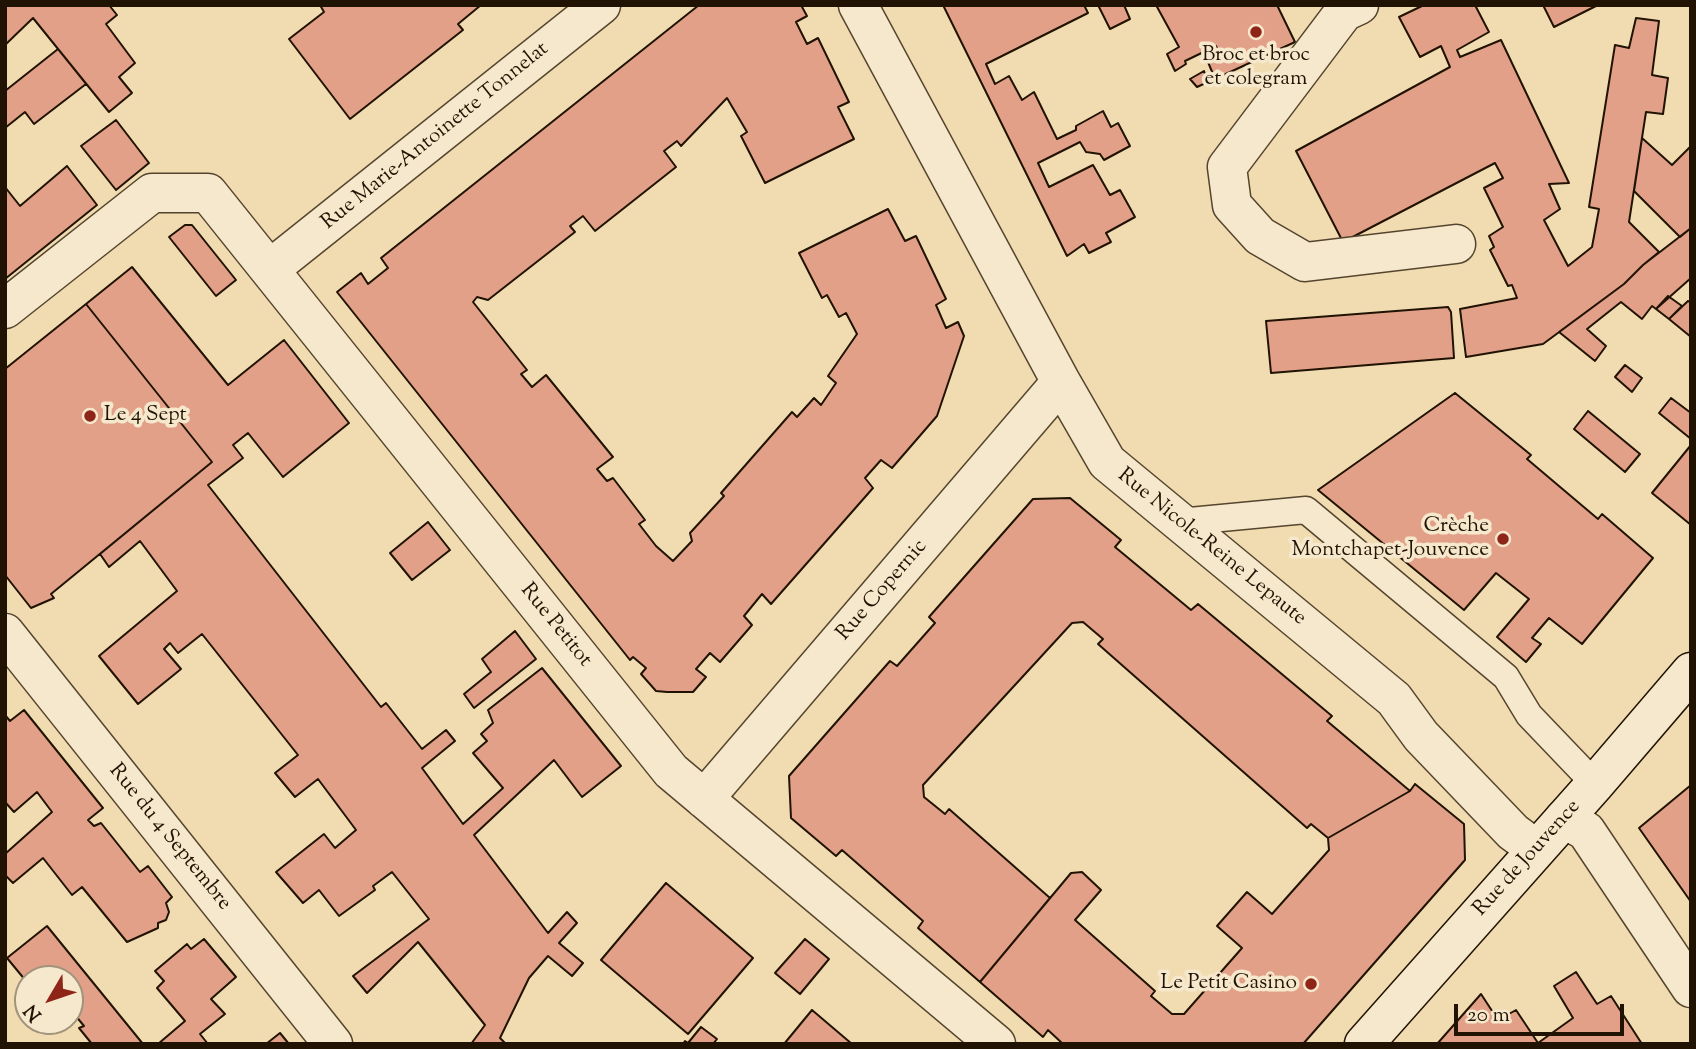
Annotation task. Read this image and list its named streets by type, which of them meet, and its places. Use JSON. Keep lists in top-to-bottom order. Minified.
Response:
{"streets":{"street":["Rue Marie-Antoinette Tonnelat","Rue Nicole-Reine Lepaute","Rue Copernic","Rue Petitot","Rue du 4 Septembre","Rue de Jouvence"]},"crossings":[["Rue Marie-Antoinette Tonnelat","Rue Petitot"],["Rue Nicole-Reine Lepaute","Rue Copernic"],["Rue Nicole-Reine Lepaute","Rue de Jouvence"],["Rue Copernic","Rue Petitot"]],"places":["Broc et broc et colegram","Le 4 Sept","Crèche Montchapet-Jouvence","Le Petit Casino"],"scale_bar":"20 m","north":"bottom left"}
